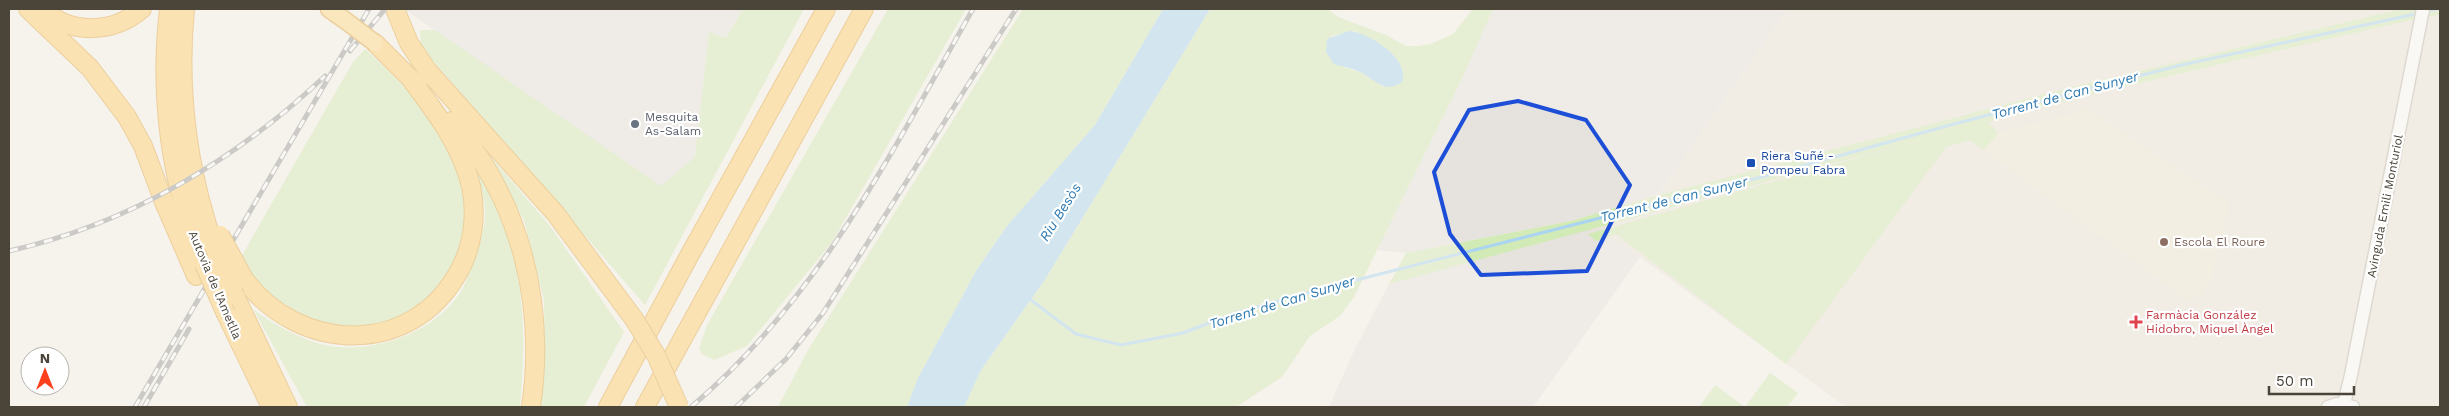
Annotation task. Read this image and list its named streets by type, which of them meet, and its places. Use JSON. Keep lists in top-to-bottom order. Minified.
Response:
{"streets":{"highway":["Autovia de l'Ametlla"],"street":["Avinguda Emili Monturiol"]},"water":["Torrent de Can Sunyer","Riu Besòs"],"places":{"other":["Mesquita As-Salam","Escola El Roure"],"transit":["Riera Suñé - Pompeu Fabra"],"health":["Farmàcia González Hidobro, Miquel Àngel"]},"scale_bar":"50 m","north":"top"}
